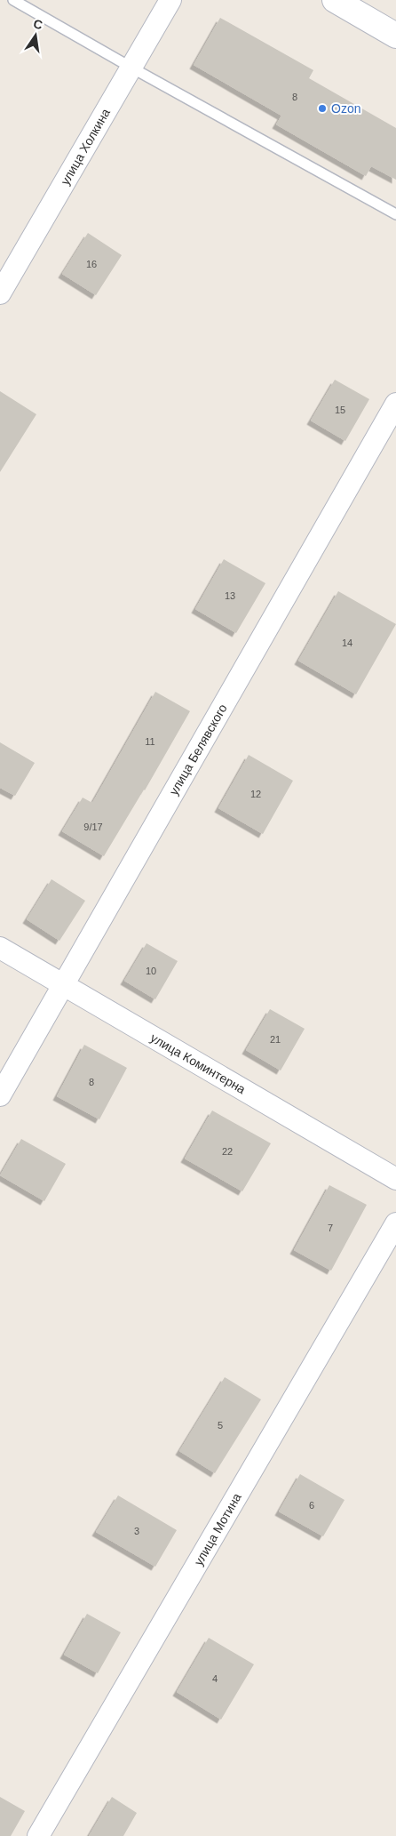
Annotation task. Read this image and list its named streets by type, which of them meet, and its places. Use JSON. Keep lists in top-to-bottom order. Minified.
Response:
{"streets":{"street":["улица Холкина","улица Белявского","улица Коминтерна","улица Мотина"]},"crossings":[["улица Белявского","улица Коминтерна"]],"places":["Ozon"],"house_numbers":["8","16","15","13","14","11","12","9/17","10","21","8","22","7","5","6","3","4"],"north":"top"}
